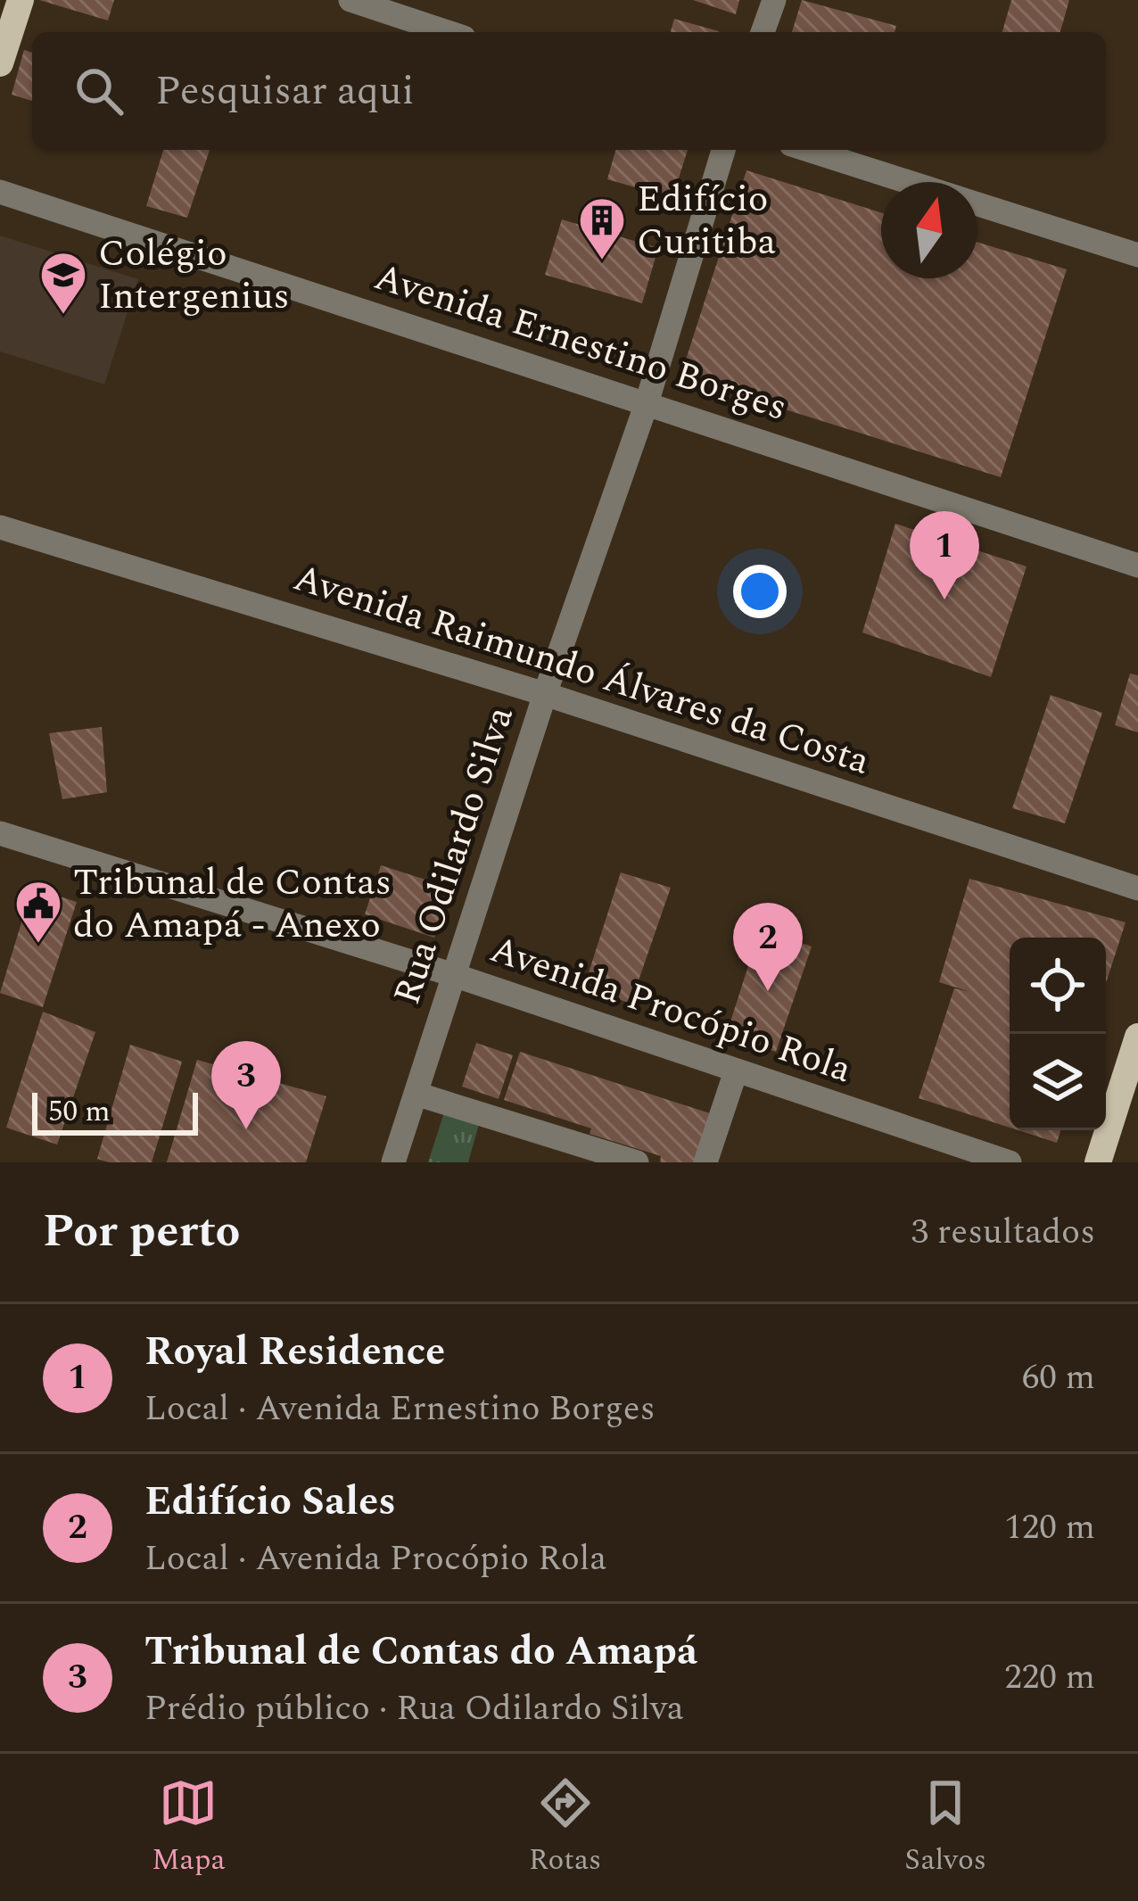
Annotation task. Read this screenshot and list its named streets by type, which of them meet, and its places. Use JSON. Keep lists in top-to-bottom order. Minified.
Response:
{"streets":{"street":["Avenida Ernestino Borges","Avenida Raimundo Álvares da Costa","Rua Odilardo Silva","Avenida Procópio Rola"]},"crossings":[["Avenida Ernestino Borges","Rua Odilardo Silva"],["Avenida Raimundo Álvares da Costa","Rua Odilardo Silva"],["Rua Odilardo Silva","Avenida Procópio Rola"]],"places":{"building":["Edifício Curitiba"],"school or university":["Colégio Intergenius"],"public building":["Tribunal de Contas do Amapá - Anexo"]},"scale_bar":"50 m","north":"top","page":{"search":"Pesquisar aqui","pins":["1","2","3"],"scale":"50 m","heading":["Por perto","3 resultados"],"list":[{"mark":"1","name":"Royal Residence","note":"Local · Avenida Ernestino Borges","value":"60 m"},{"mark":"2","name":"Edifício Sales","note":"Local · Avenida Procópio Rola","value":"120 m"},{"mark":"3","name":"Tribunal de Contas do Amapá","note":"Prédio público · Rua Odilardo Silva","value":"220 m"}],"nav":["Mapa","Rotas","Salvos"]}}
